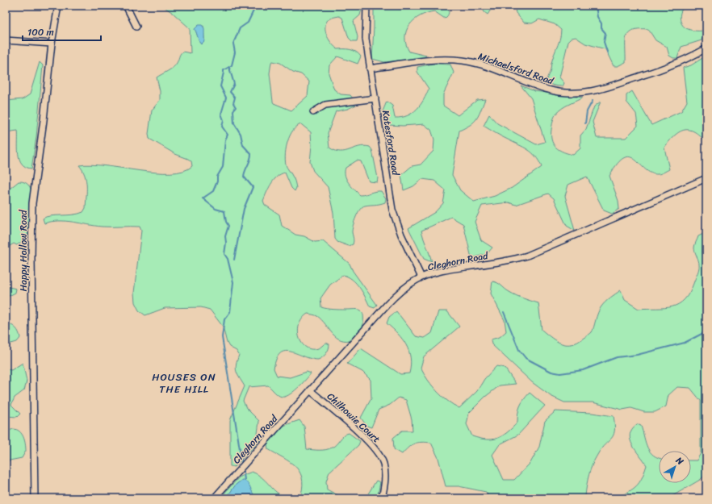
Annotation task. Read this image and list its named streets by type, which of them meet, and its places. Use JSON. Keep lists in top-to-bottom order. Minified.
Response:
{"streets":{"street":["Michaelsford Road","Katesford Road","Happy Hollow Road","Cleghorn Road","Chilhowie Court"]},"crossings":[["Michaelsford Road","Katesford Road"],["Katesford Road","Cleghorn Road"],["Cleghorn Road","Chilhowie Court"]],"districts":["HOUSES ON THE HILL"],"scale_bar":"100 m","north":"top right"}
